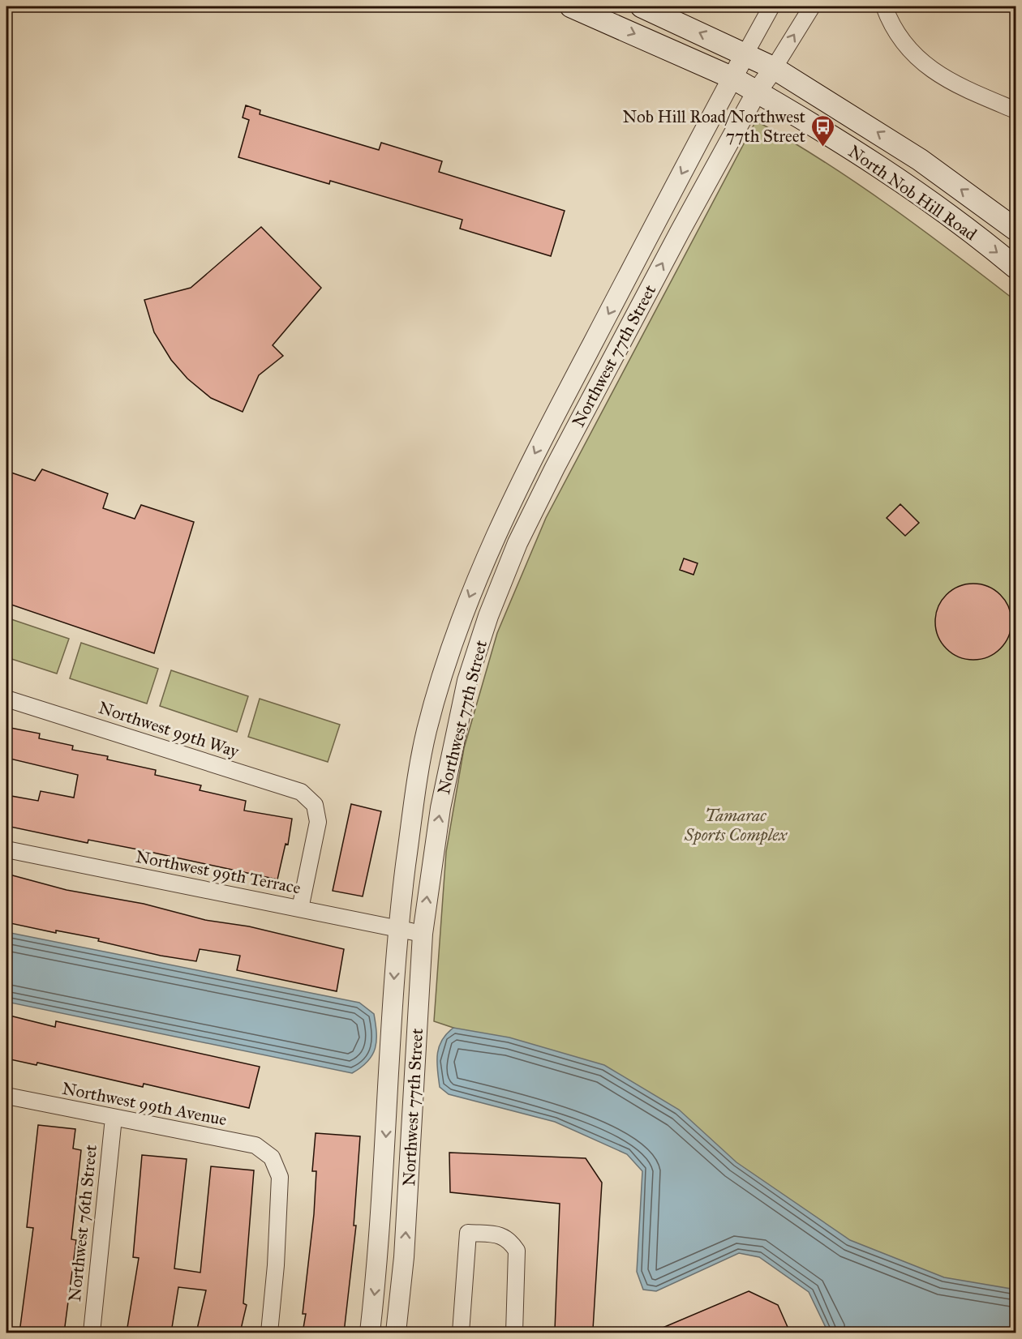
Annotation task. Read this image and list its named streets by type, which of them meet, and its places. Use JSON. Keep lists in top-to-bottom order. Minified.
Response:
{"streets":{"main road":["North Nob Hill Road"],"street":["Northwest 77th Street","Northwest 99th Way","Northwest 99th Terrace","Northwest 99th Avenue","Northwest 76th Street"]},"crossings":[["North Nob Hill Road","Northwest 77th Street"],["Northwest 77th Street","Northwest 99th Terrace"],["Northwest 99th Way","Northwest 99th Terrace"],["Northwest 99th Avenue","Northwest 76th Street"]],"parks":["Tamarac Sports Complex"],"places":{"bus stop":["Nob Hill Road/Northwest 77th Street"]}}
